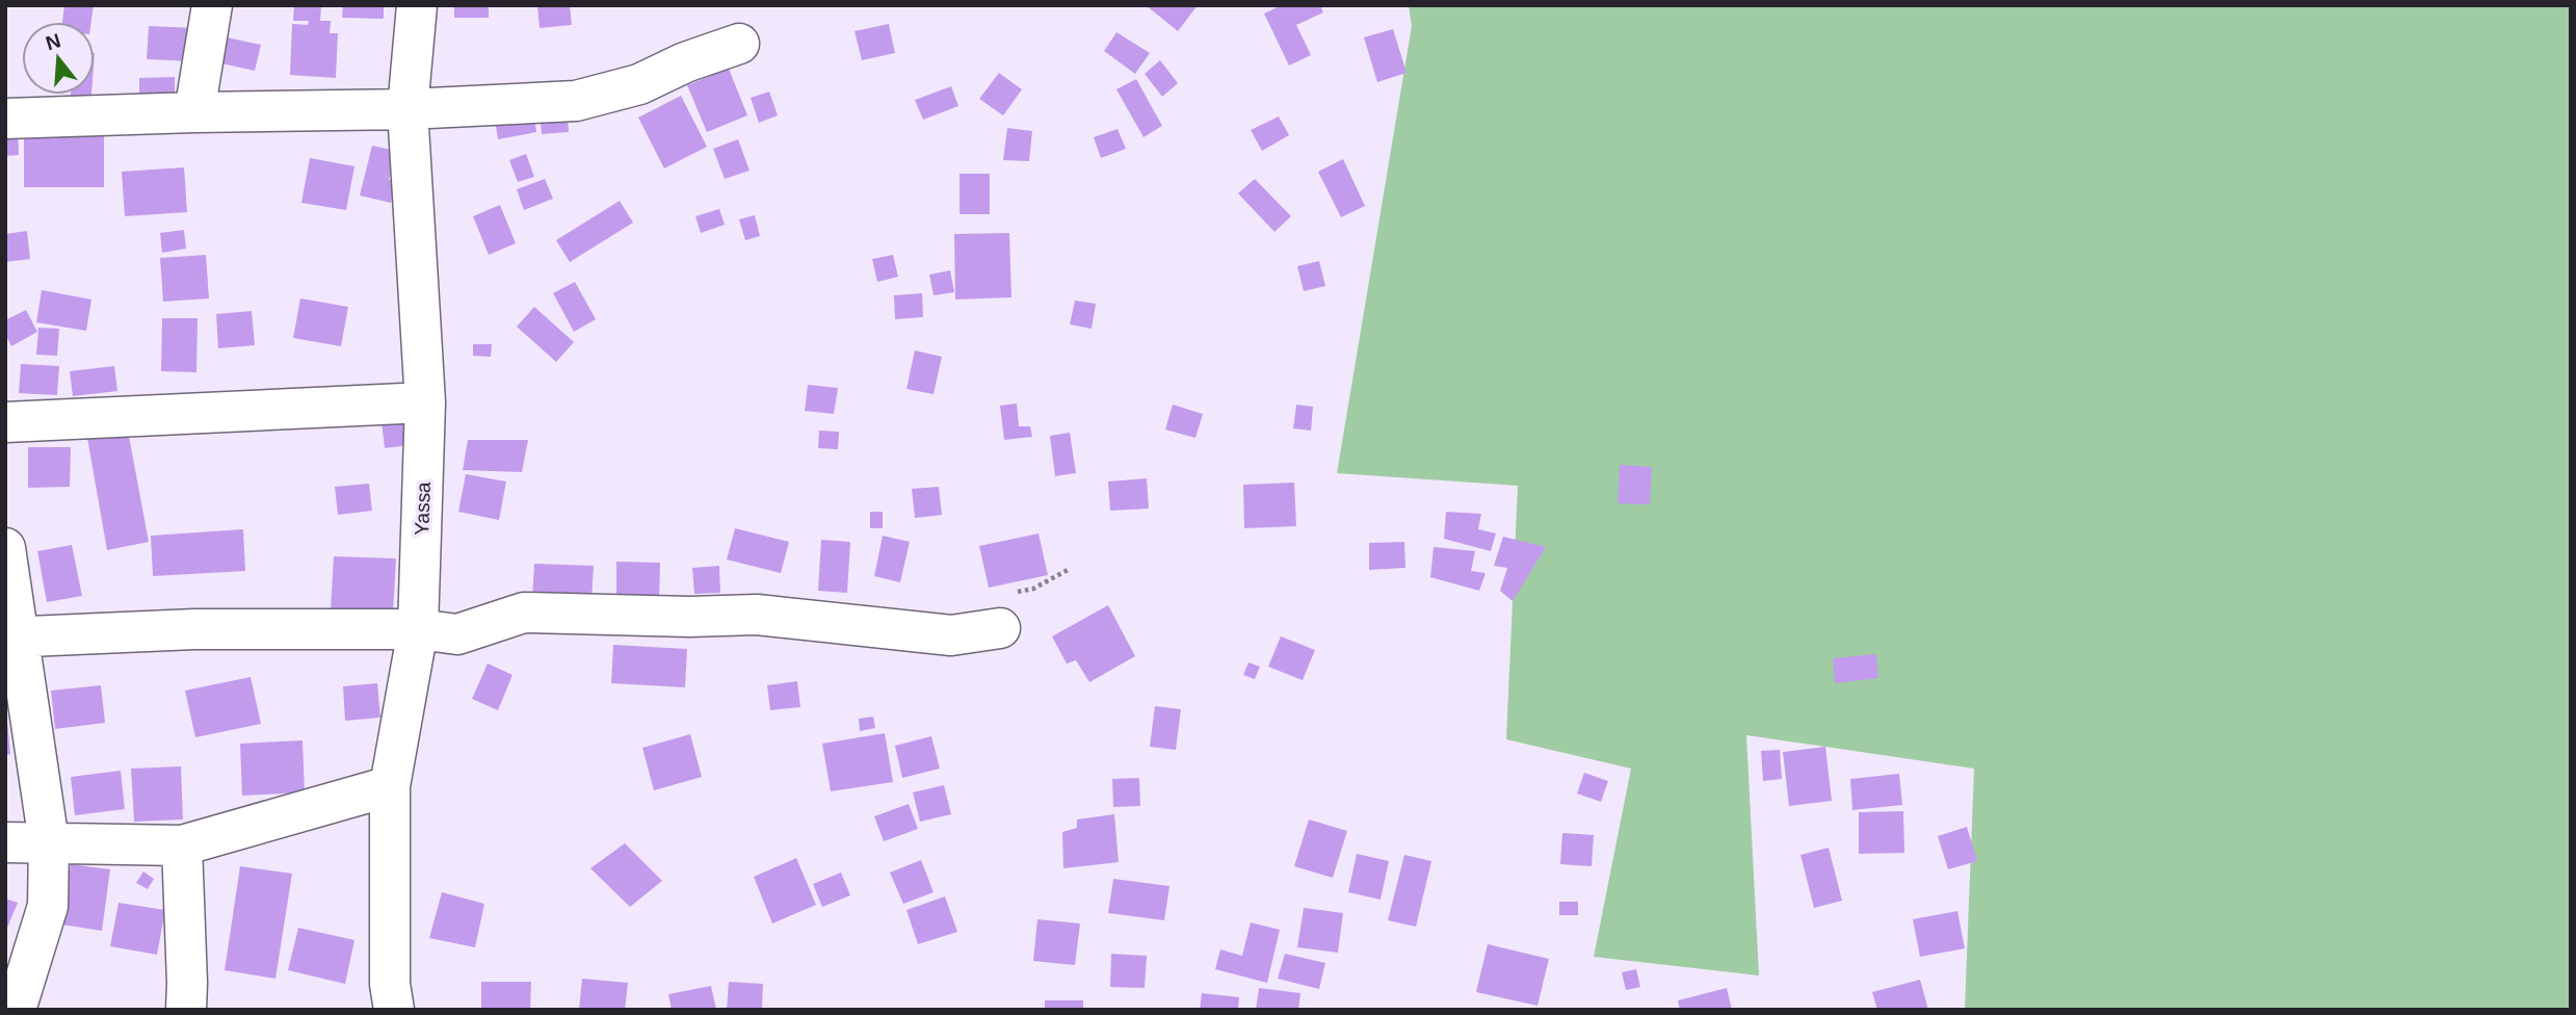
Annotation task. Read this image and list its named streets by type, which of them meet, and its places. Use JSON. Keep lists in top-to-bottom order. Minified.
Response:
{"streets":{"street":["Yassa"]},"north":"top"}
